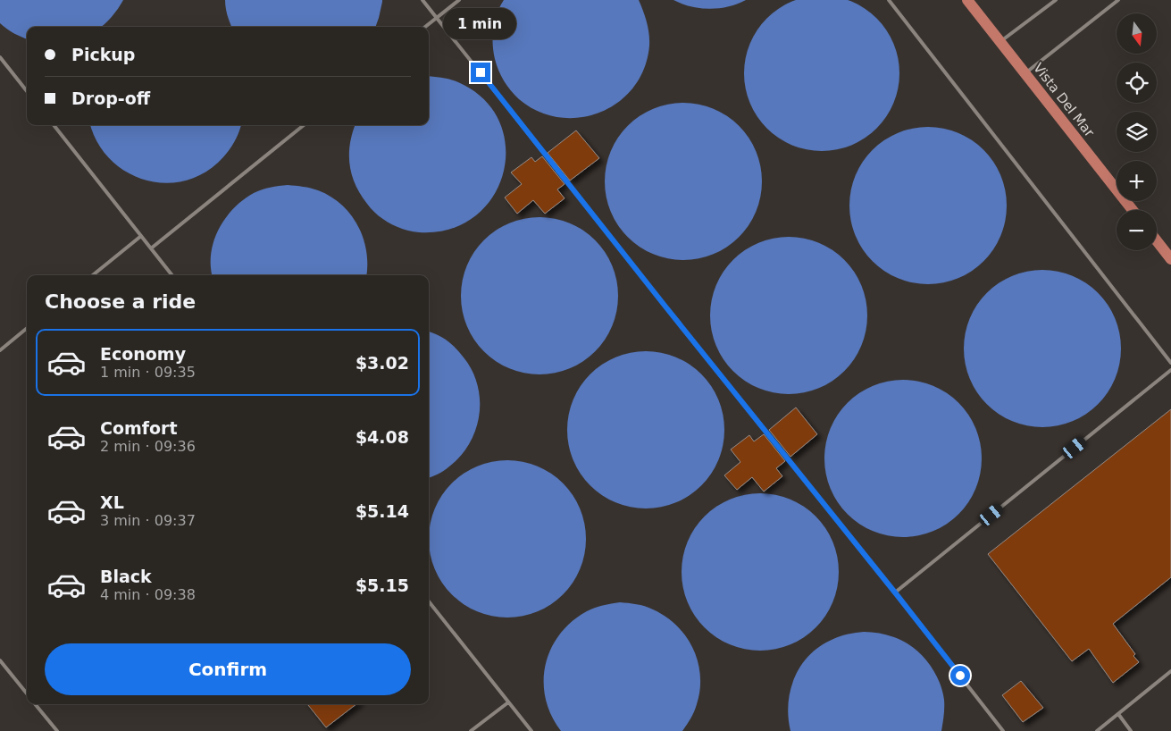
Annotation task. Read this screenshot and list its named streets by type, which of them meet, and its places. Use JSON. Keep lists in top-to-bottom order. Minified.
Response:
{"streets":{"main road":["Vista Del Mar"]},"north":"bottom","page":{"bubble":"1 min","map_buttons":["+","−"],"banner":["Pickup","Drop-off"],"heading":"Choose a ride","list":[{"name":"Economy","note":"1 min · 09:35","value":"$3.02"},{"name":"Comfort","note":"2 min · 09:36","value":"$4.08"},{"name":"XL","note":"3 min · 09:37","value":"$5.14"},{"name":"Black","note":"4 min · 09:38","value":"$5.15"}],"buttons":"Confirm"}}
